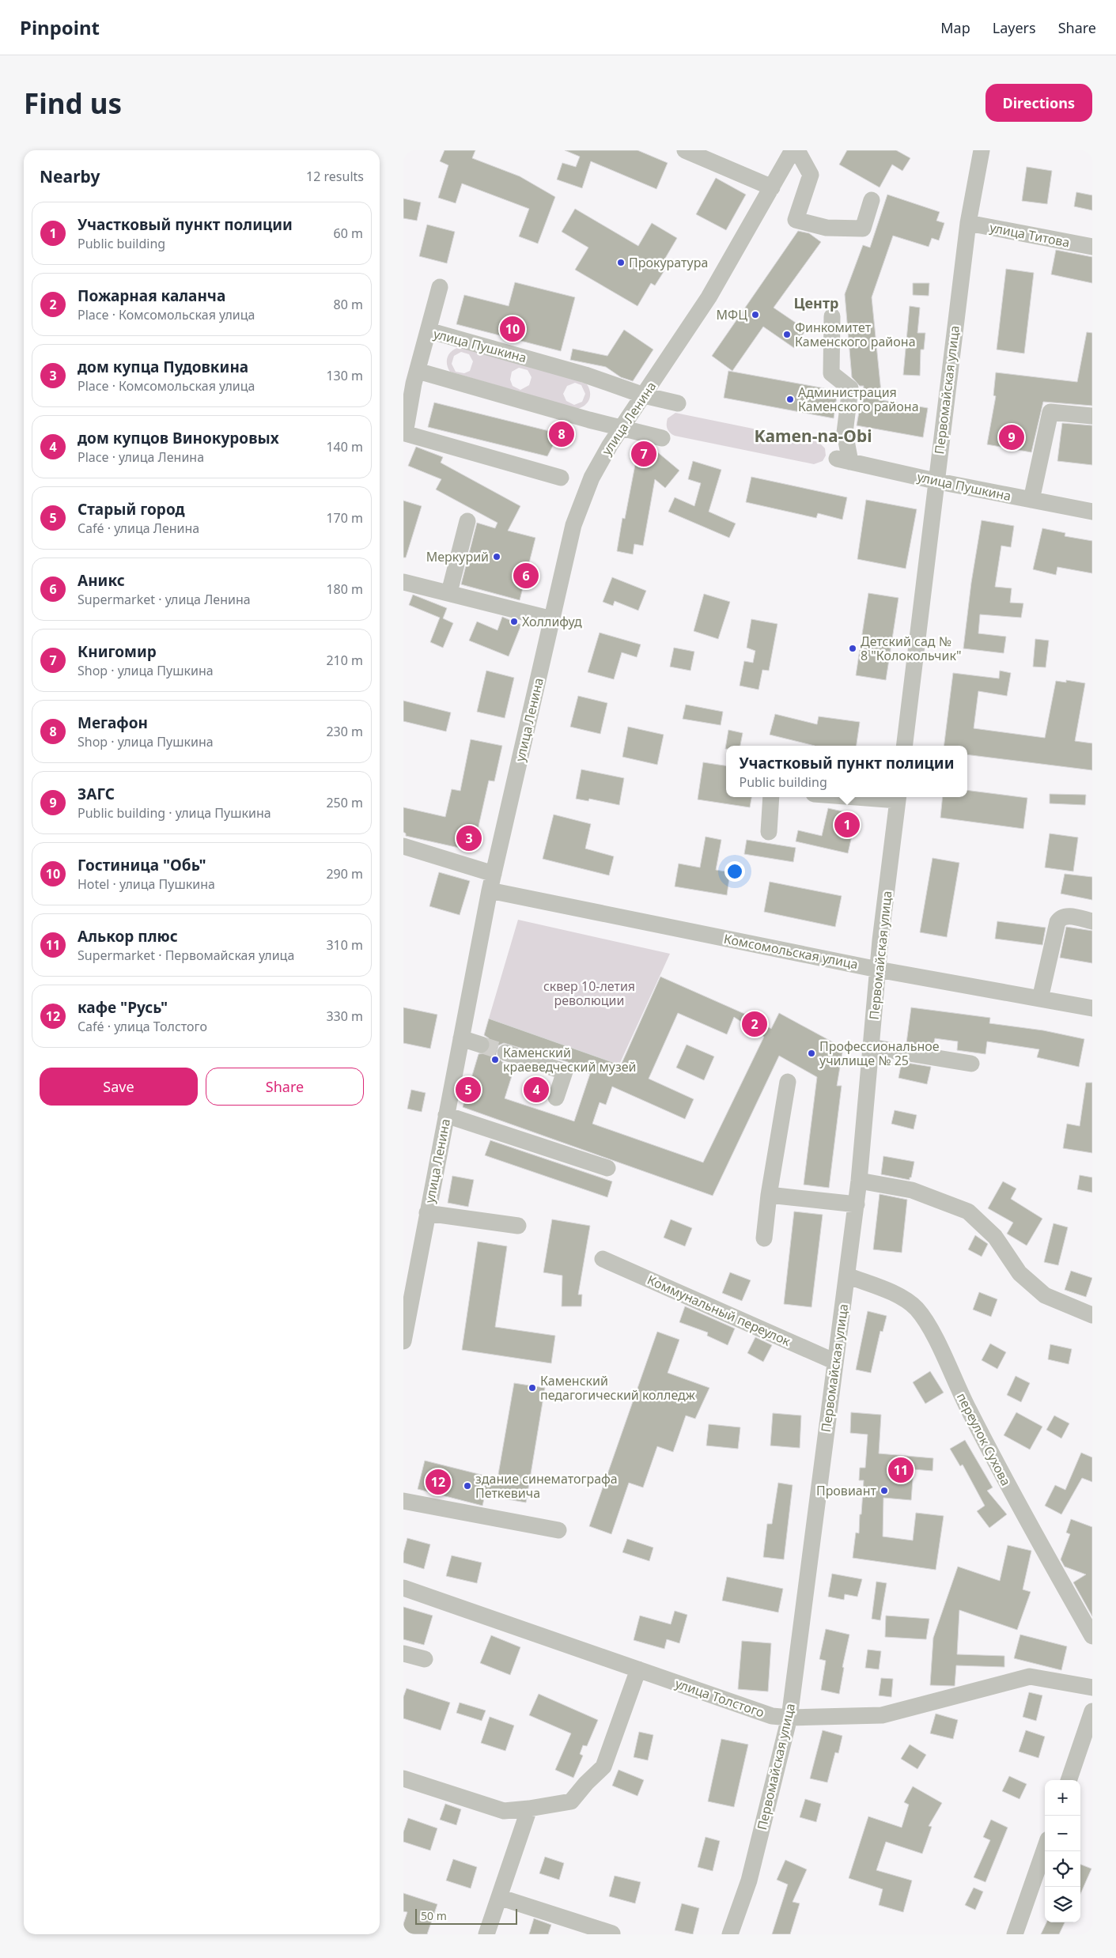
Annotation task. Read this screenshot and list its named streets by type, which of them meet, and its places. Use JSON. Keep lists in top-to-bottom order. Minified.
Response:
{"streets":{"street":["улица Титова","улица Пушкина","Первомайская улица","улица Ленина","Комсомольская улица","Коммунальный переулок","переулок Сухова","улица Толстого"]},"crossings":[["улица Титова","Первомайская улица"],["улица Пушкина","Первомайская улица"],["улица Пушкина","улица Ленина"],["Первомайская улица","Комсомольская улица"],["Первомайская улица","Коммунальный переулок"],["Первомайская улица","переулок Сухова"],["Первомайская улица","улица Толстого"],["улица Ленина","Комсомольская улица"]],"districts":["Центр","Kamen-na-Obi"],"parks":["сквер 10-летия революции"],"places":["Прокуратура","МФЦ","Финкомитет Каменского района","Администрация Каменского района","Меркурий","Холлифуд","Детский сад № 8 \"Колокольчик\"","Профессиональное училище № 25","Каменский краеведческий музей","Каменский педагогический колледж","здание синематографа Петкевича","Провиант"],"scale_bar":"50 m","page":{"header":"Pinpoint","nav":["Map","Layers","Share"],"buttons":["Directions",["Save","Share"]],"title":"Find us","heading":["Nearby","12 results"],"list":[{"mark":"1","name":"Участковый пункт полиции","note":"Public building","value":"60 m"},{"mark":"2","name":"Пожарная каланча","note":"Place · Комсомольская улица","value":"80 m"},{"mark":"3","name":"дом купца Пудовкина","note":"Place · Комсомольская улица","value":"130 m"},{"mark":"4","name":"дом купцов Винокуровых","note":"Place · улица Ленина","value":"140 m"},{"mark":"5","name":"Старый город","note":"Café · улица Ленина","value":"170 m"},{"mark":"6","name":"Аникс","note":"Supermarket · улица Ленина","value":"180 m"},{"mark":"7","name":"Книгомир","note":"Shop · улица Пушкина","value":"210 m"},{"mark":"8","name":"Мегафон","note":"Shop · улица Пушкина","value":"230 m"},{"mark":"9","name":"ЗАГС","note":"Public building · улица Пушкина","value":"250 m"},{"mark":"10","name":"Гостиница \"Обь\"","note":"Hotel · улица Пушкина","value":"290 m"},{"mark":"11","name":"Алькор плюс","note":"Supermarket · Первомайская улица","value":"310 m"},{"mark":"12","name":"кафе \"Русь\"","note":"Café · улица Толстого","value":"330 m"}],"pins":["10","8","9","7","6","1","3","2","4","5","11","12"],"popup":["Участковый пункт полиции","Public building"],"map_buttons":["+","−"],"scale":"50 m"}}
